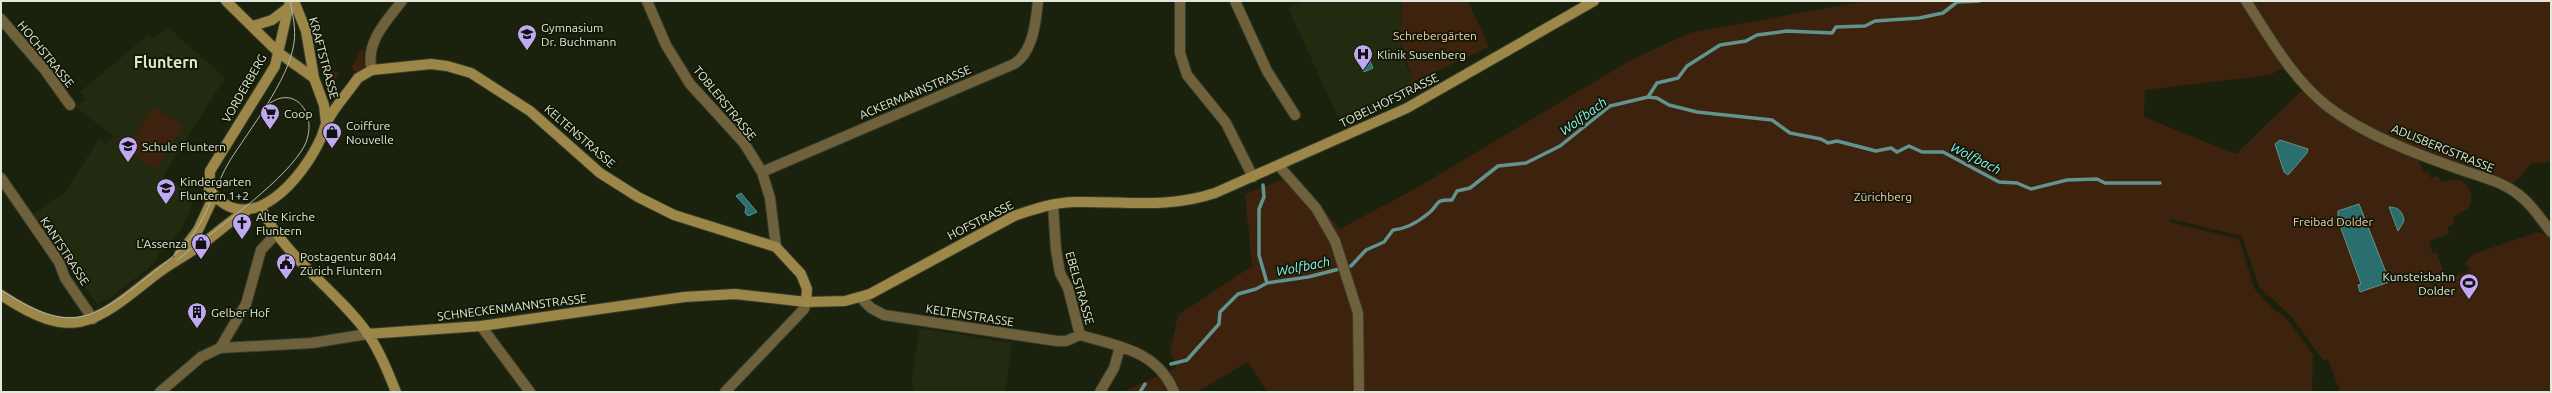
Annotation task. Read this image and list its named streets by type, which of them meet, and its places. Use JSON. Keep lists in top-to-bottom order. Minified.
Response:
{"streets":{"main road":["KRAFTSTRASSE","VORDERBERG","TOBELHOFSTRASSE","KELTENSTRASSE","HOFSTRASSE","SCHNECKENMANNSTRASSE"],"street":["HOCHSTRASSE","ACKERMANNSTRASSE","TOBLERSTRASSE","ADLISBERGSTRASSE","KANTSTRASSE","EBELSTRASSE"]},"crossings":[["ACKERMANNSTRASSE","TOBLERSTRASSE"],["TOBELHOFSTRASSE","HOFSTRASSE"],["TOBLERSTRASSE","KELTENSTRASSE"],["KELTENSTRASSE","HOFSTRASSE"],["KELTENSTRASSE","EBELSTRASSE"],["KELTENSTRASSE","SCHNECKENMANNSTRASSE"],["HOFSTRASSE","EBELSTRASSE"],["HOFSTRASSE","SCHNECKENMANNSTRASSE"]],"districts":["Fluntern"],"water":["Wolfbach"],"parks":["Schrebergärten","Zürichberg","Freibad Dolder"],"places":{"school or university":["Gymnasium Dr. Buchmann","Schule Fluntern","Kindergarten Fluntern 1+2"],"hospital":["Klinik Susenberg"],"supermarket":["Coop"],"shop":["Coiffure Nouvelle","L'Assenza"],"church":["Alte Kirche Fluntern"],"public building":["Postagentur 8044 Zürich Fluntern"],"sports":["Kunsteisbahn Dolder"],"building":["Gelber Hof"]}}
